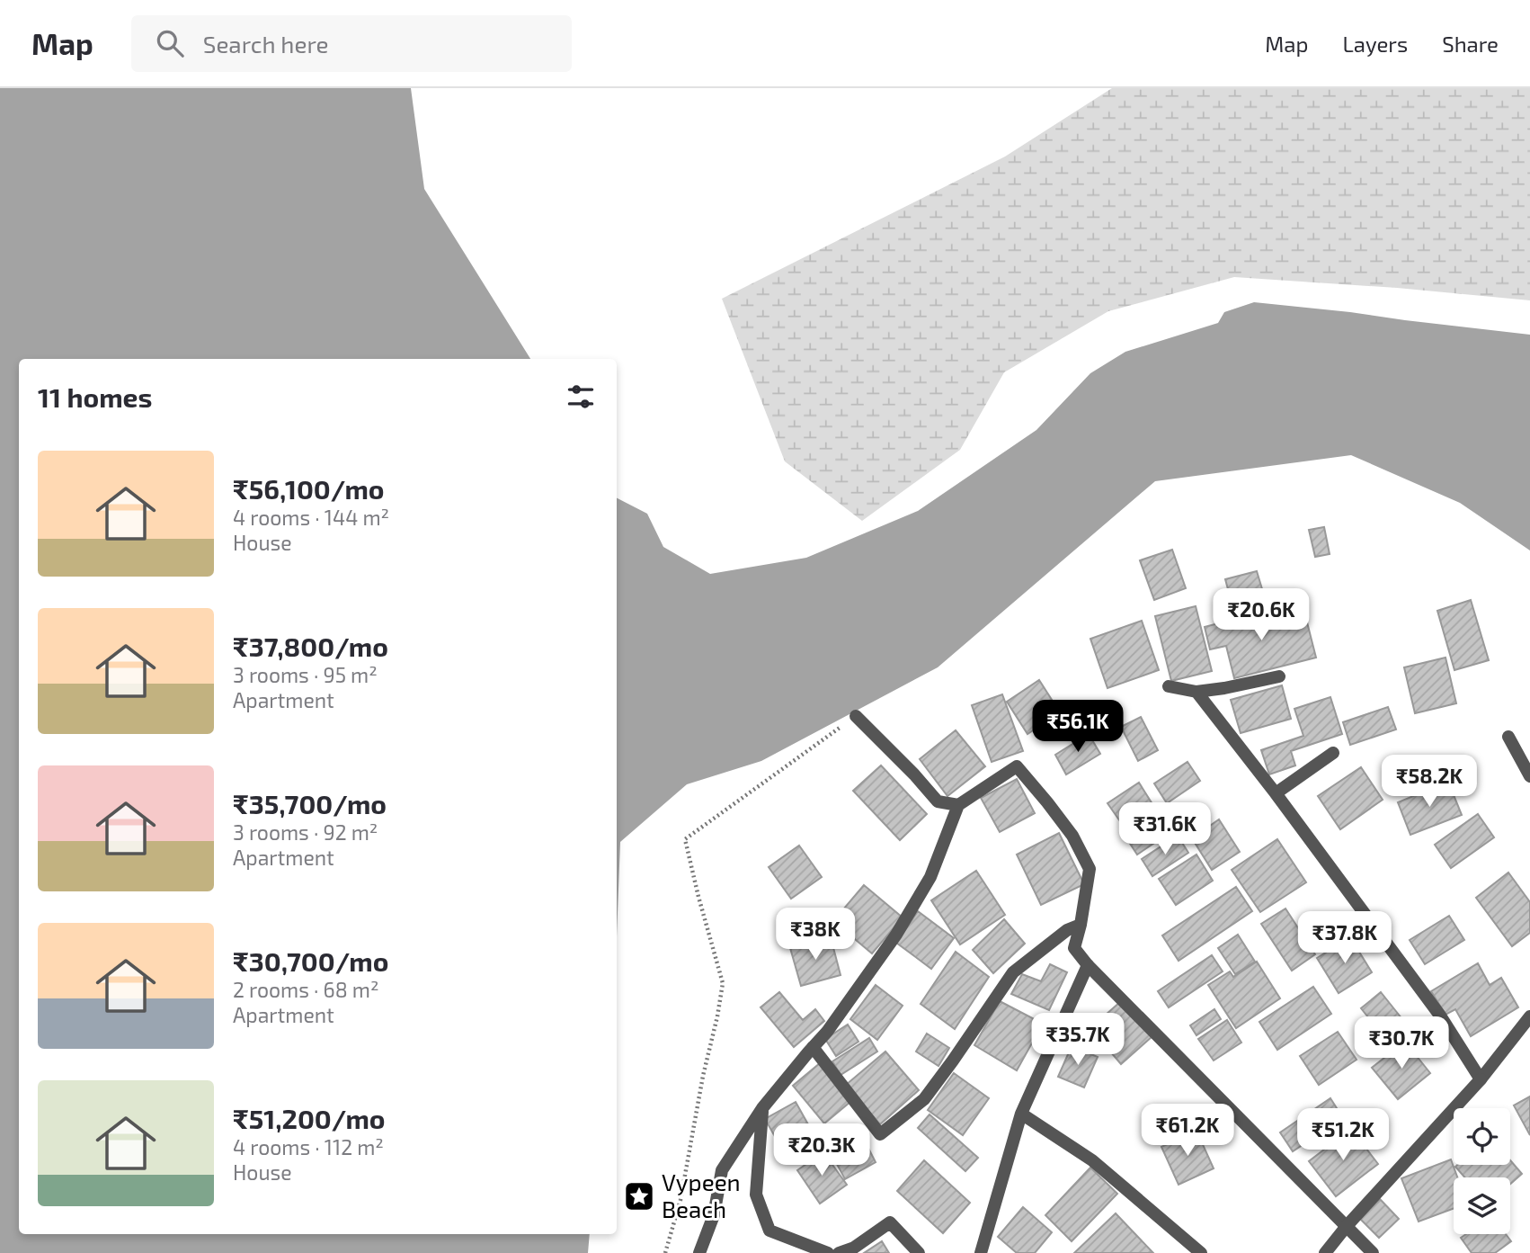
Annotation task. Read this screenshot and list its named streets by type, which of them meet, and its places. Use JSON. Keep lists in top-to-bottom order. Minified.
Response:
{"places":{"place":["Vypeen Beach"]},"page":{"header":"Map","search":"Search here","nav":["Map","Layers","Share"],"heading":"11 homes","list":[{"name":"₹56,100/mo","note":"4 rooms · 144 m² · House"},{"name":"₹37,800/mo","note":"3 rooms · 95 m² · Apartment"},{"name":"₹35,700/mo","note":"3 rooms · 92 m² · Apartment"},{"name":"₹30,700/mo","note":"2 rooms · 68 m² · Apartment"},{"name":"₹51,200/mo","note":"4 rooms · 112 m² · House"}],"price":["₹20.6K","₹56.1K","₹58.2K","₹31.6K","₹38K","₹37.8K","₹35.7K","₹30.7K","₹61.2K","₹51.2K","₹20.3K"]}}
